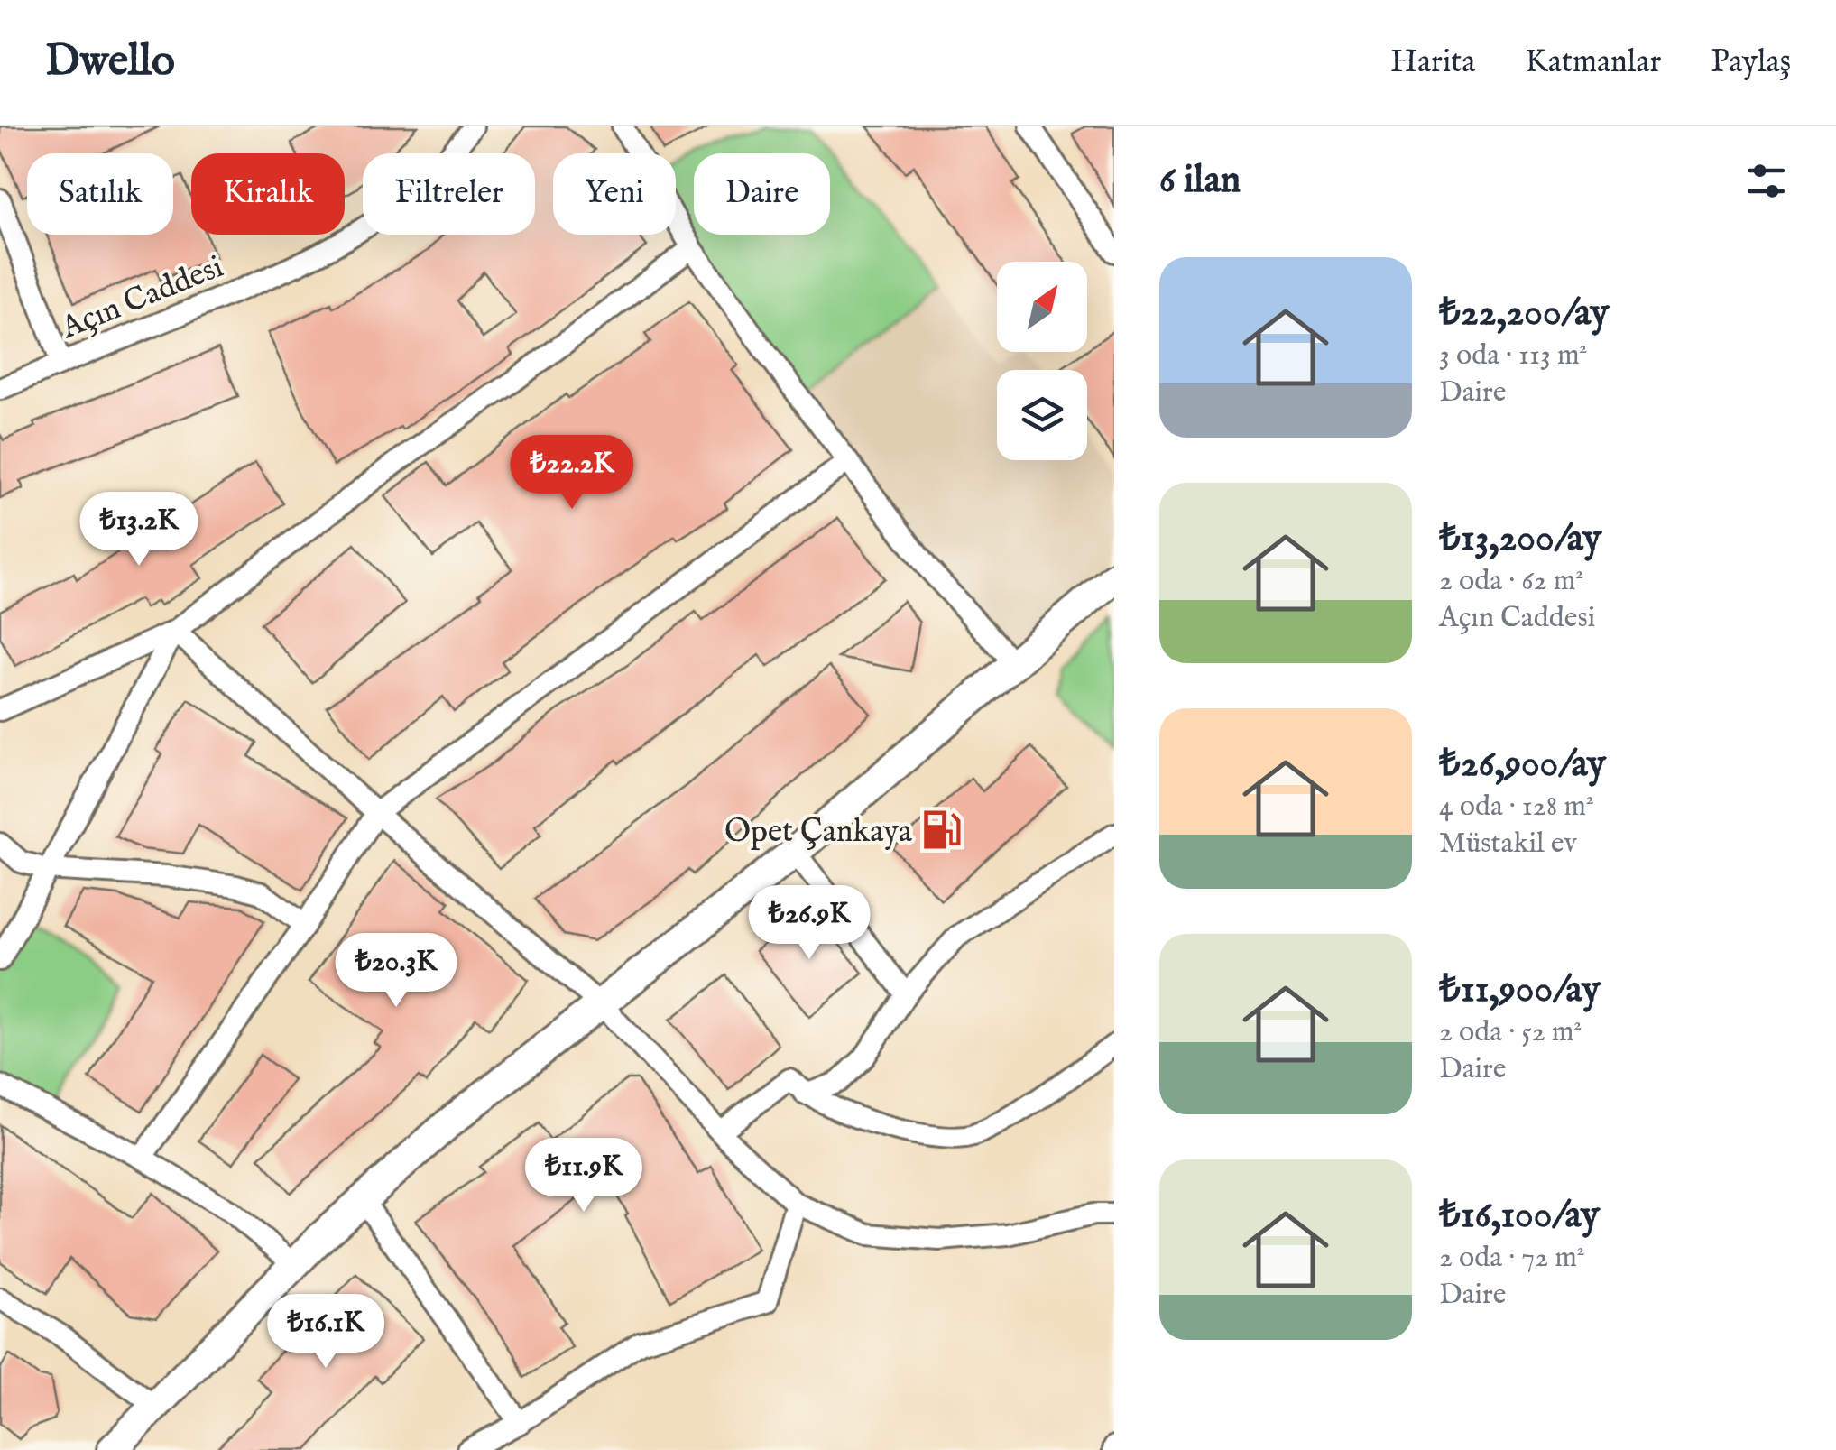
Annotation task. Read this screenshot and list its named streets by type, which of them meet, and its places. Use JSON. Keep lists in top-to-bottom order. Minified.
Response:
{"streets":{"street":["Açın Caddesi"]},"places":{"fuel station":["Opet Çankaya"]},"north":"top right","page":{"header":"Dwello","nav":["Harita","Katmanlar","Paylaş"],"heading":"6 ilan","chip":["Satılık","Kiralık","Filtreler","Yeni","Daire"],"list":[{"name":"₺22,200/ay","note":"3 oda · 113 m² · Daire"},{"name":"₺13,200/ay","note":"2 oda · 62 m² · Açın Caddesi"},{"name":"₺26,900/ay","note":"4 oda · 128 m² · Müstakil ev"},{"name":"₺11,900/ay","note":"2 oda · 52 m² · Daire"},{"name":"₺16,100/ay","note":"2 oda · 72 m² · Daire"}],"price":["₺22.2K","₺13.2K","₺26.9K","₺20.3K","₺11.9K","₺16.1K"]}}
